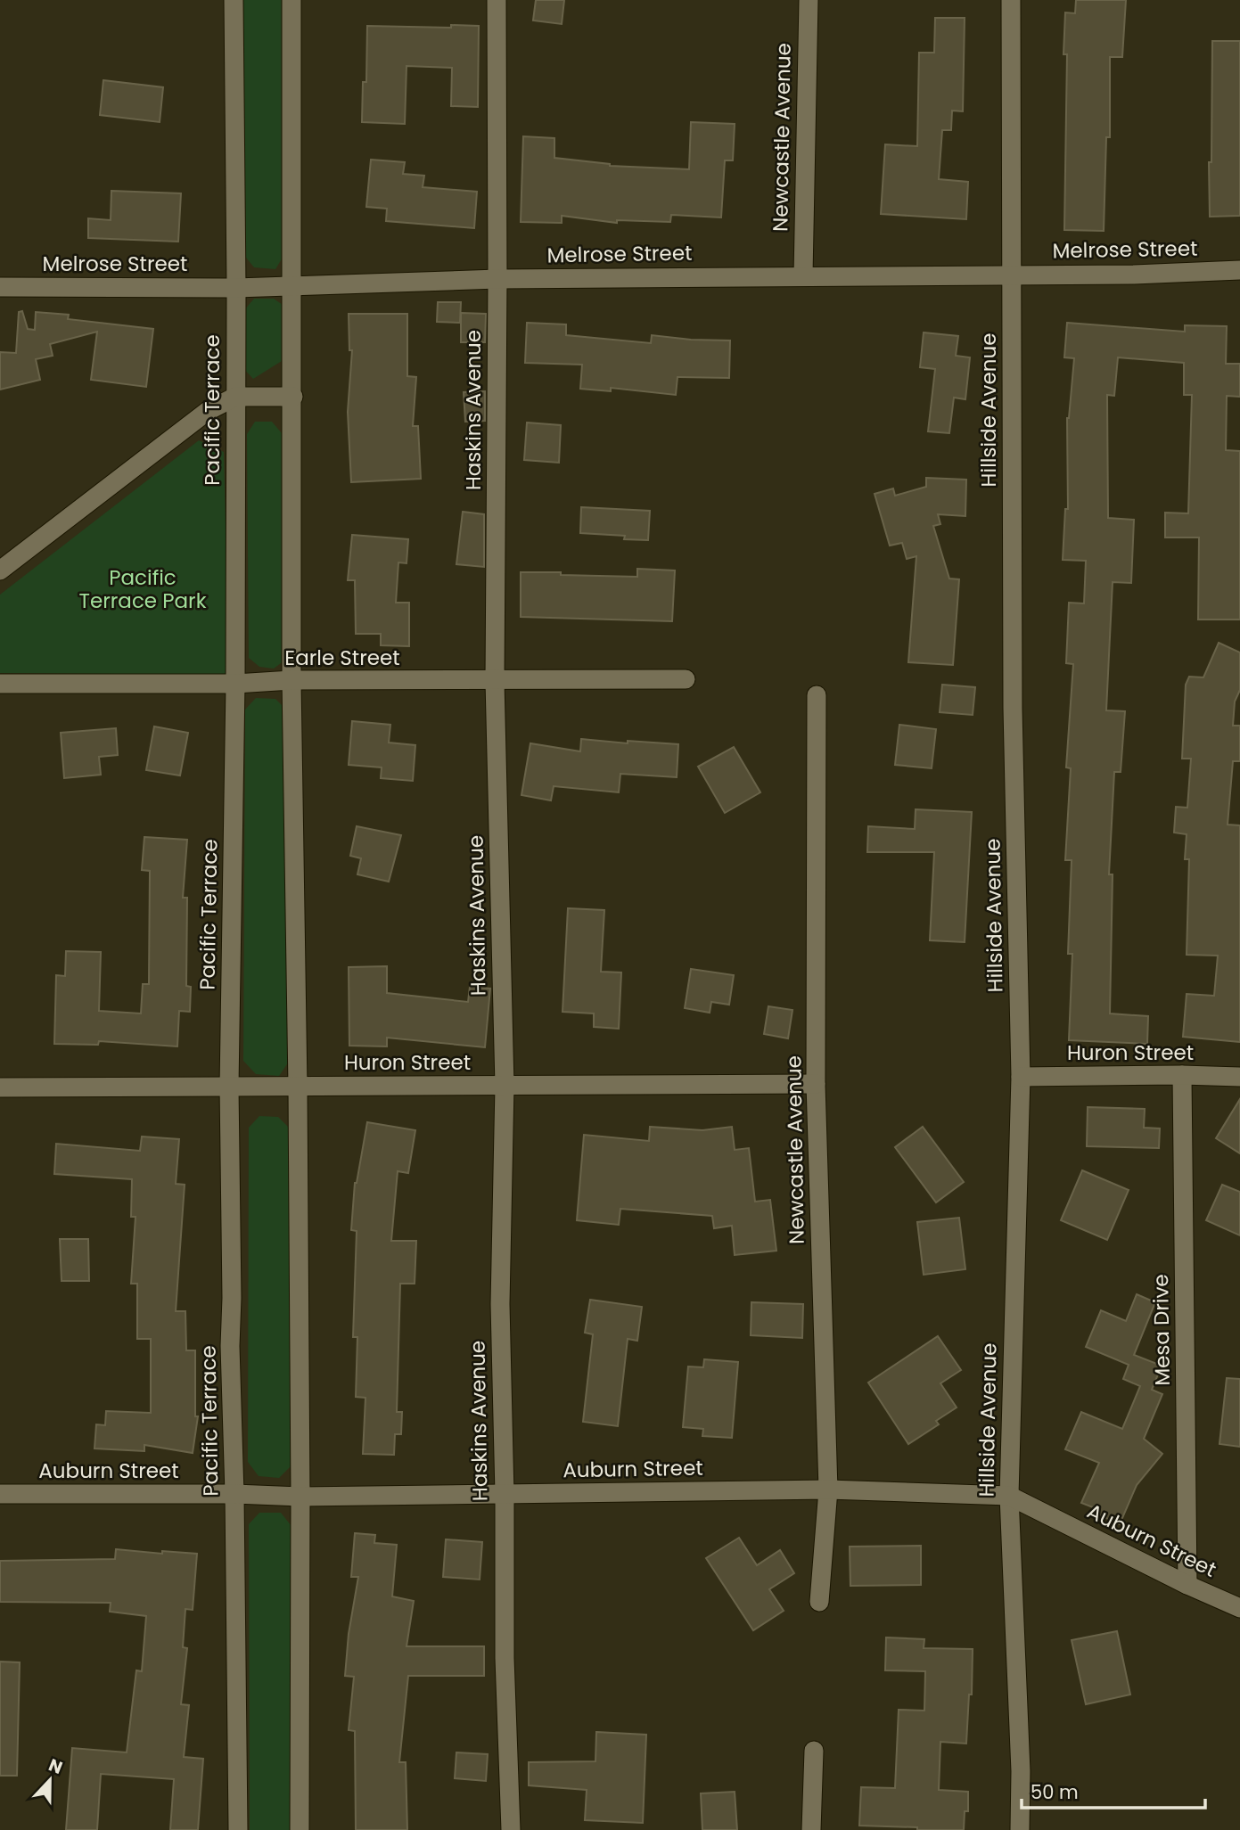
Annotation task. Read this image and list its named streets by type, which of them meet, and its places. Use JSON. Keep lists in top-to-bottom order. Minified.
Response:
{"streets":{"street":["Newcastle Avenue","Melrose Street","Pacific Terrace","Haskins Avenue","Hillside Avenue","Earle Street","Huron Street","Mesa Drive","Auburn Street"]},"crossings":[["Newcastle Avenue","Melrose Street"],["Newcastle Avenue","Huron Street"],["Newcastle Avenue","Auburn Street"],["Melrose Street","Pacific Terrace"],["Melrose Street","Haskins Avenue"],["Melrose Street","Hillside Avenue"],["Pacific Terrace","Earle Street"],["Pacific Terrace","Huron Street"],["Pacific Terrace","Auburn Street"],["Haskins Avenue","Earle Street"],["Haskins Avenue","Huron Street"],["Haskins Avenue","Auburn Street"],["Hillside Avenue","Huron Street"],["Hillside Avenue","Auburn Street"],["Huron Street","Mesa Drive"],["Mesa Drive","Auburn Street"]],"parks":["Pacific Terrace Park"],"scale_bar":"50 m","north":"top"}
